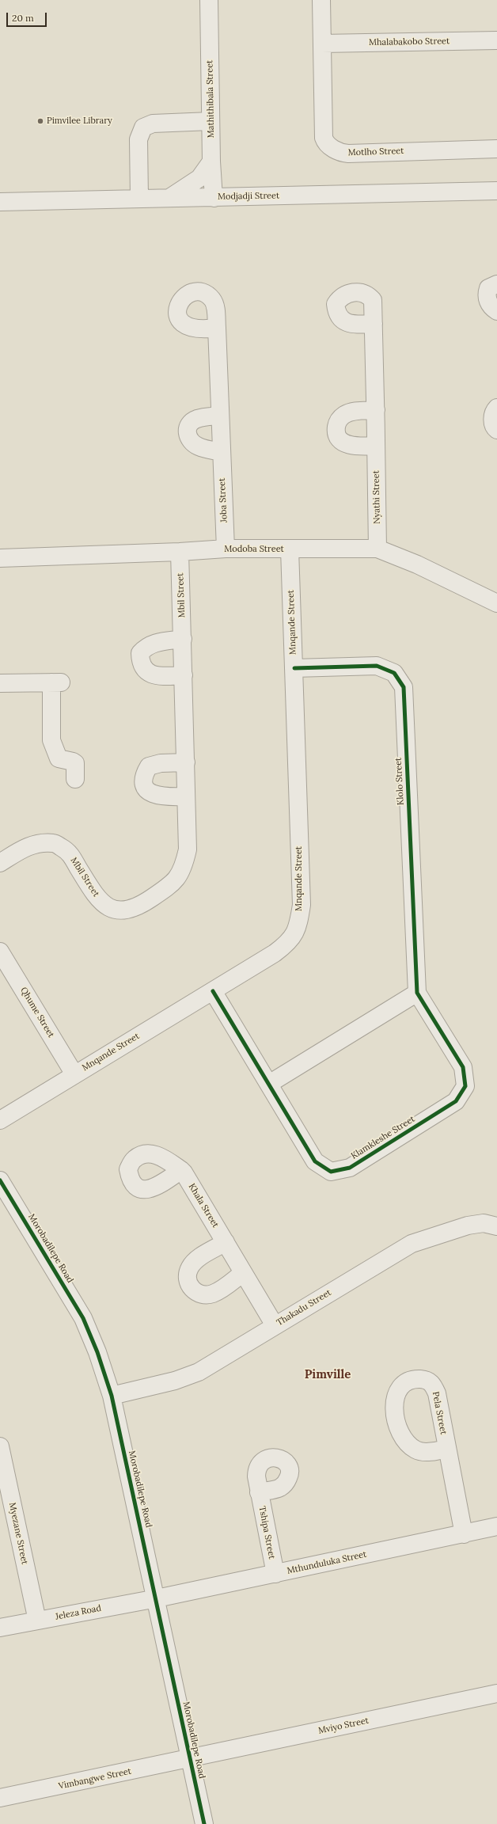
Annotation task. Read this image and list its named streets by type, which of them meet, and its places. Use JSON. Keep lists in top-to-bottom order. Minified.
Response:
{"streets":{"street":["Mhalabakobo Street","Mathithibala Street","Motlho Street","Modjadji Street","Nyathi Street","Joba Street","Modoba Street","Mbil Street","Mnqande Street","Klolo Street","Qhume Street","Klamkleshe Street","Khala Street","Morobadilepe Road","Thakadu Street","Tshipa Street","Myezane Street","Mthunduluka Street","Jeleza Road","Mviyo Street","Vimbangwe Street"]},"crossings":[["Mhalabakobo Street","Motlho Street"],["Mathithibala Street","Modjadji Street"],["Nyathi Street","Modoba Street"],["Joba Street","Modoba Street"],["Modoba Street","Mbil Street"],["Modoba Street","Mnqande Street"],["Mnqande Street","Klolo Street"],["Mnqande Street","Qhume Street"],["Mnqande Street","Klamkleshe Street"],["Klolo Street","Klamkleshe Street"],["Khala Street","Thakadu Street"],["Morobadilepe Road","Thakadu Street"],["Morobadilepe Road","Mthunduluka Street"],["Morobadilepe Road","Jeleza Road"],["Morobadilepe Road","Mviyo Street"],["Morobadilepe Road","Vimbangwe Street"],["Tshipa Street","Mthunduluka Street"],["Myezane Street","Jeleza Road"],["Mthunduluka Street","Jeleza Road"],["Mviyo Street","Vimbangwe Street"]],"districts":["Pimville"],"places":["Pimvilee Library"],"scale_bar":"20 m"}
